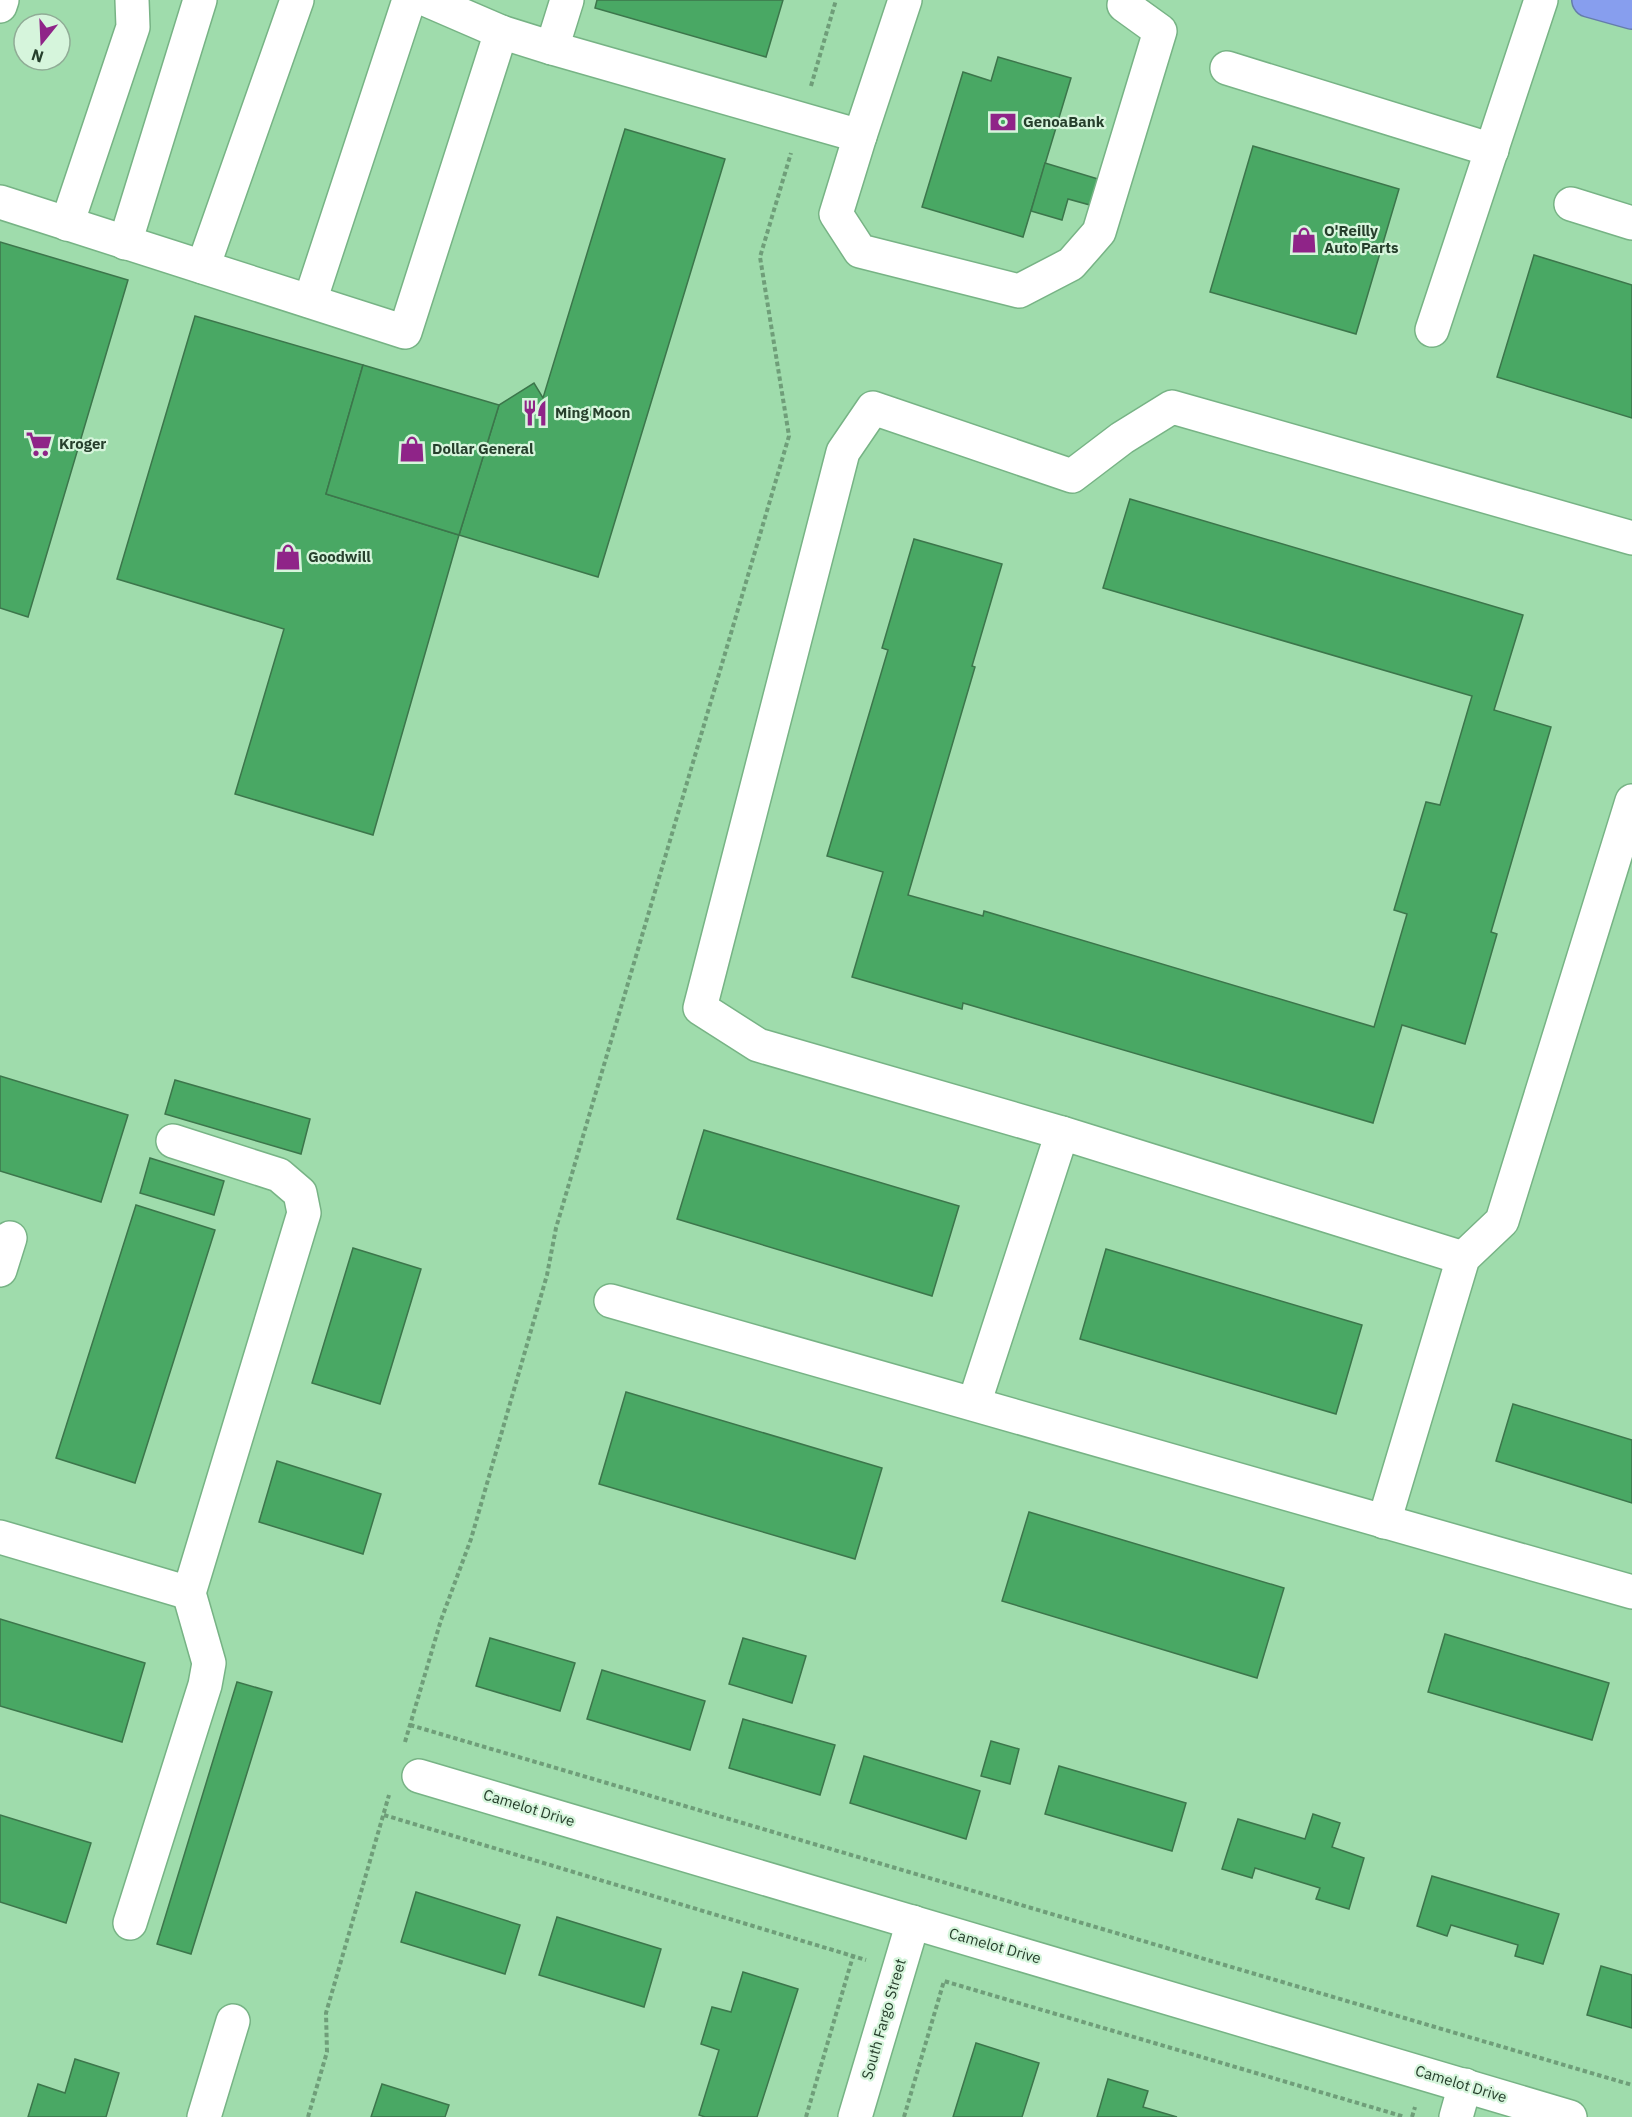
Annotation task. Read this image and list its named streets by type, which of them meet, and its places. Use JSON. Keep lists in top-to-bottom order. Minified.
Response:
{"streets":{"street":["Camelot Drive","South Fargo Street"]},"crossings":[["Camelot Drive","South Fargo Street"]],"places":{"bank":["GenoaBank"],"shop":["O'Reilly Auto Parts","Dollar General","Goodwill"],"restaurant":["Ming Moon"],"supermarket":["Kroger"]},"north":"bottom"}
